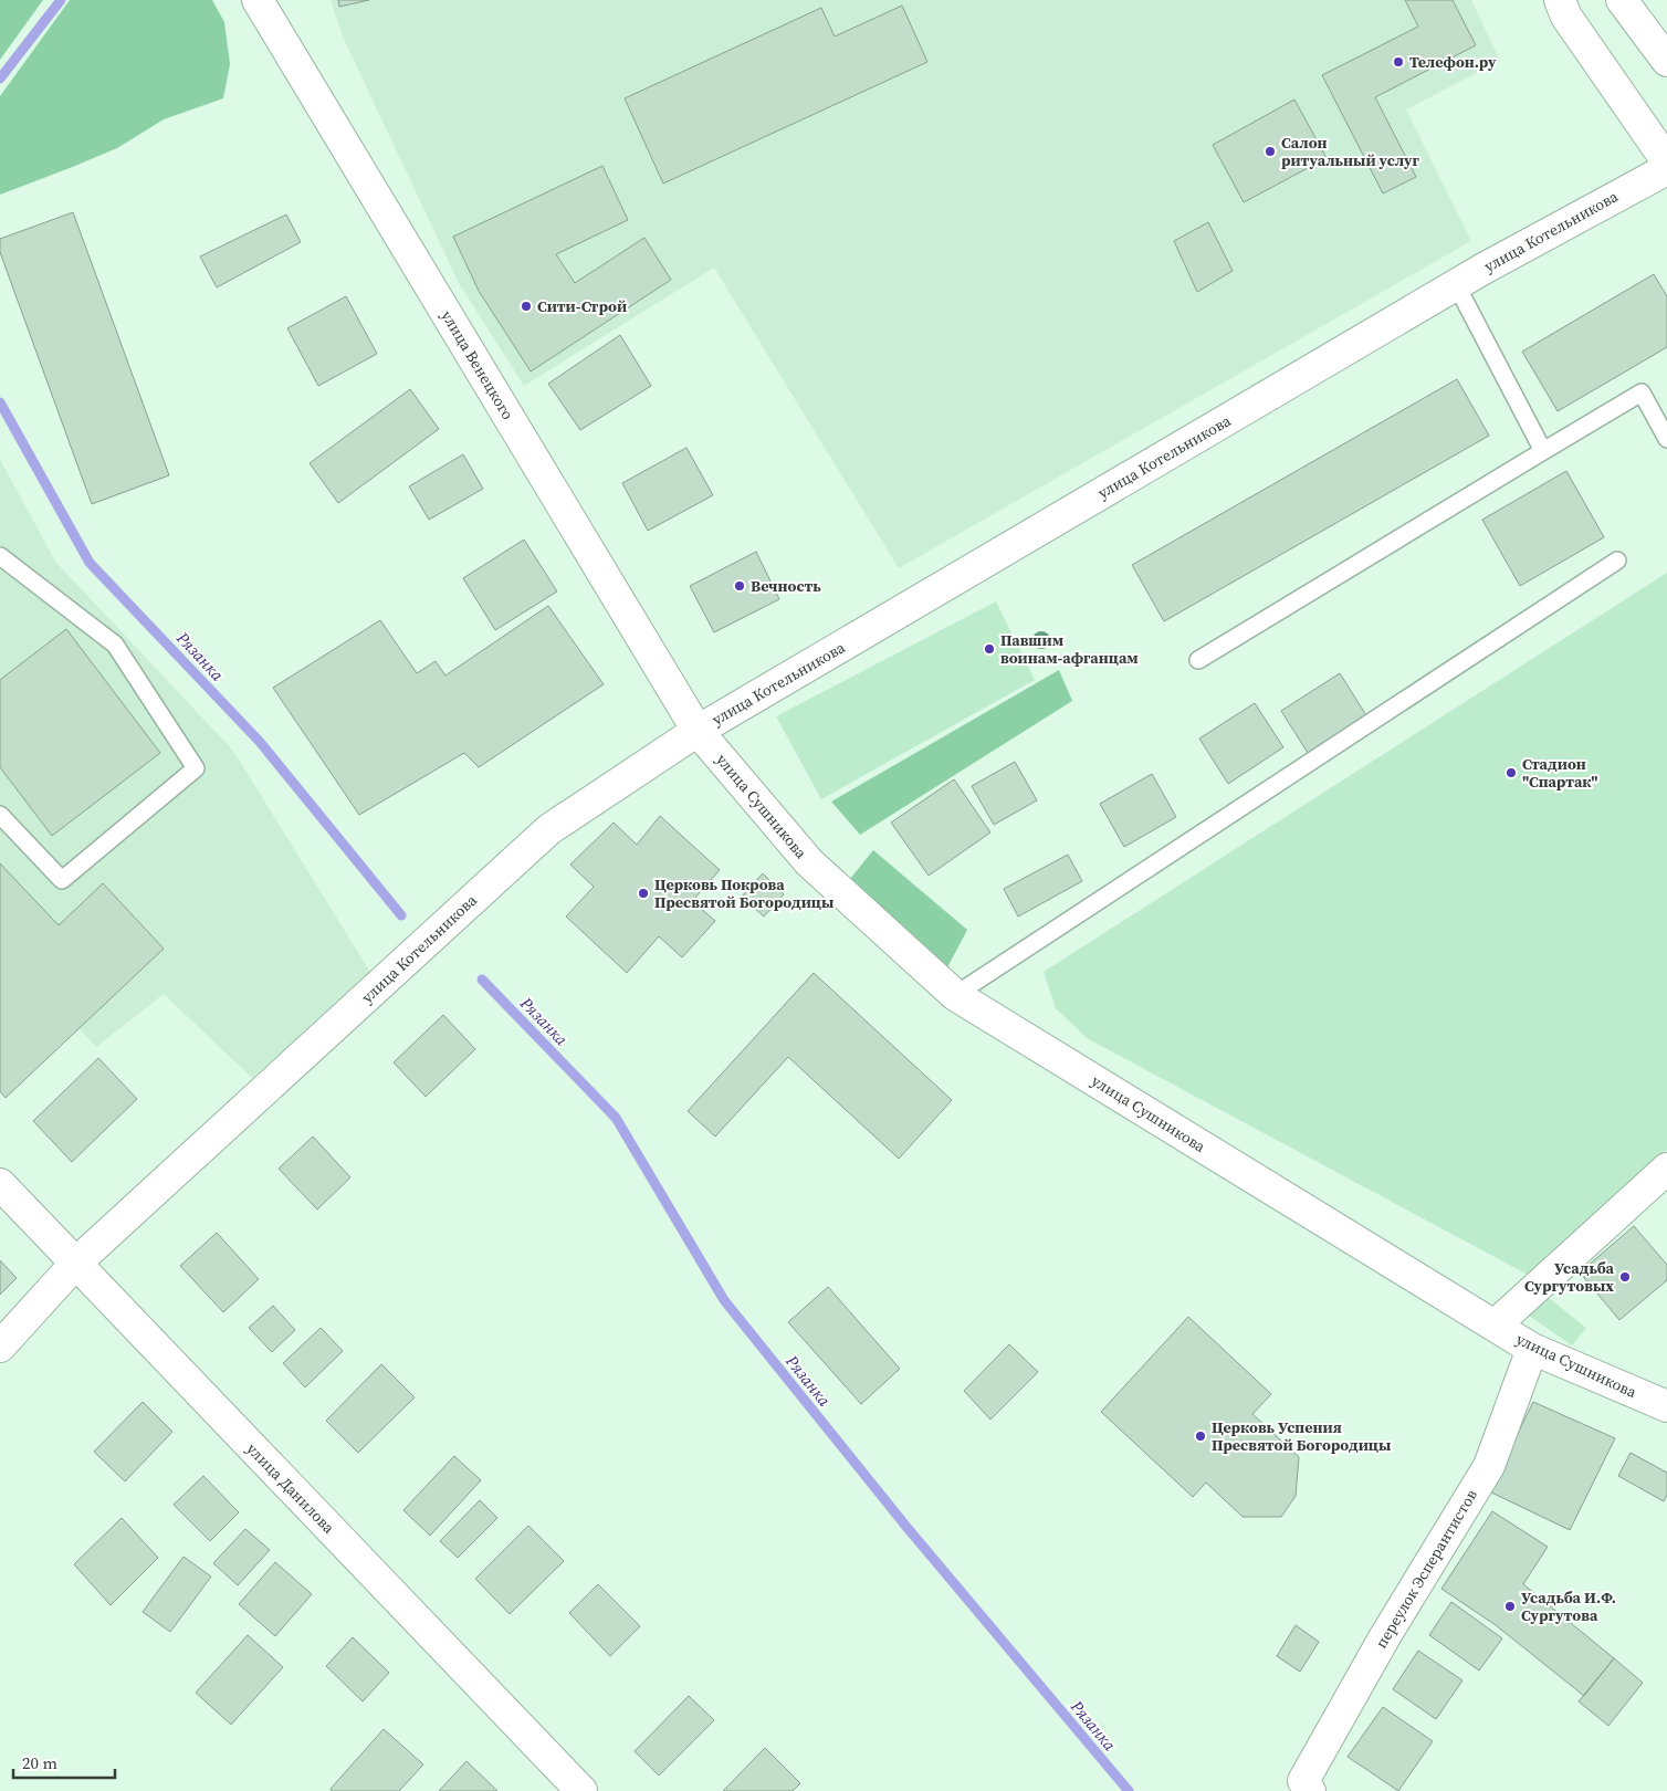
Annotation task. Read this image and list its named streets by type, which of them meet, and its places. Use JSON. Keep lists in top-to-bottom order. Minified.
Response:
{"streets":{"street":["улица Котельникова","улица Венецкого","улица Сушникова","улица Данилова","переулок Эсперантистов"]},"crossings":[["улица Котельникова","улица Венецкого"],["улица Котельникова","улица Сушникова"],["улица Котельникова","улица Данилова"],["улица Венецкого","улица Сушникова"],["улица Сушникова","переулок Эсперантистов"]],"water":["Рязанка"],"places":["Телефон.ру","Салон ритуальный услуг","Сити-Строй","Вечность","Павшим воинам-афганцам","Стадион \"Спартак\"","Церковь Покрова Пресвятой Богородицы","Усадьба Сургутовых","Церковь Успения Пресвятой Богородицы","Усадьба И.Ф. Сургутова"],"scale_bar":"20 m"}
